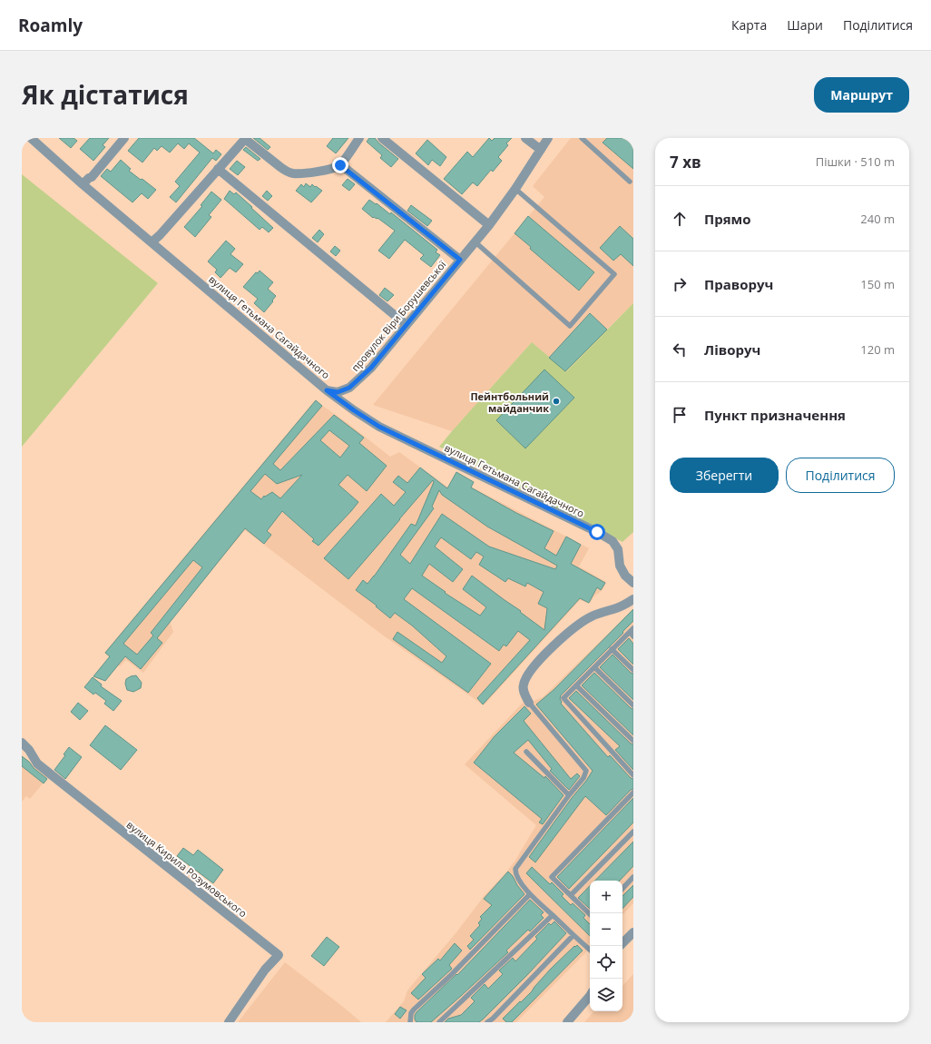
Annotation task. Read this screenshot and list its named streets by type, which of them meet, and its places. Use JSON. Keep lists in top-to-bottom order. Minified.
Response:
{"streets":{"street":["провулок Віри Борушевської","вулиця Гетьмана Сагайдачного","вулиця Кирила Розумовського"]},"crossings":[["провулок Віри Борушевської","вулиця Гетьмана Сагайдачного"]],"places":["Пейнтбольний майданчик"],"page":{"header":"Roamly","nav":["Карта","Шари","Поділитися"],"title":"Як дістатися","buttons":["Маршрут",["Зберегти","Поділитися"]],"heading":["7 хв","Пішки · 510 m"],"list":[["Прямо","240 m"],["Праворуч","150 m"],["Ліворуч","120 m"],"Пункт призначення"],"map_buttons":["+","−"]}}
